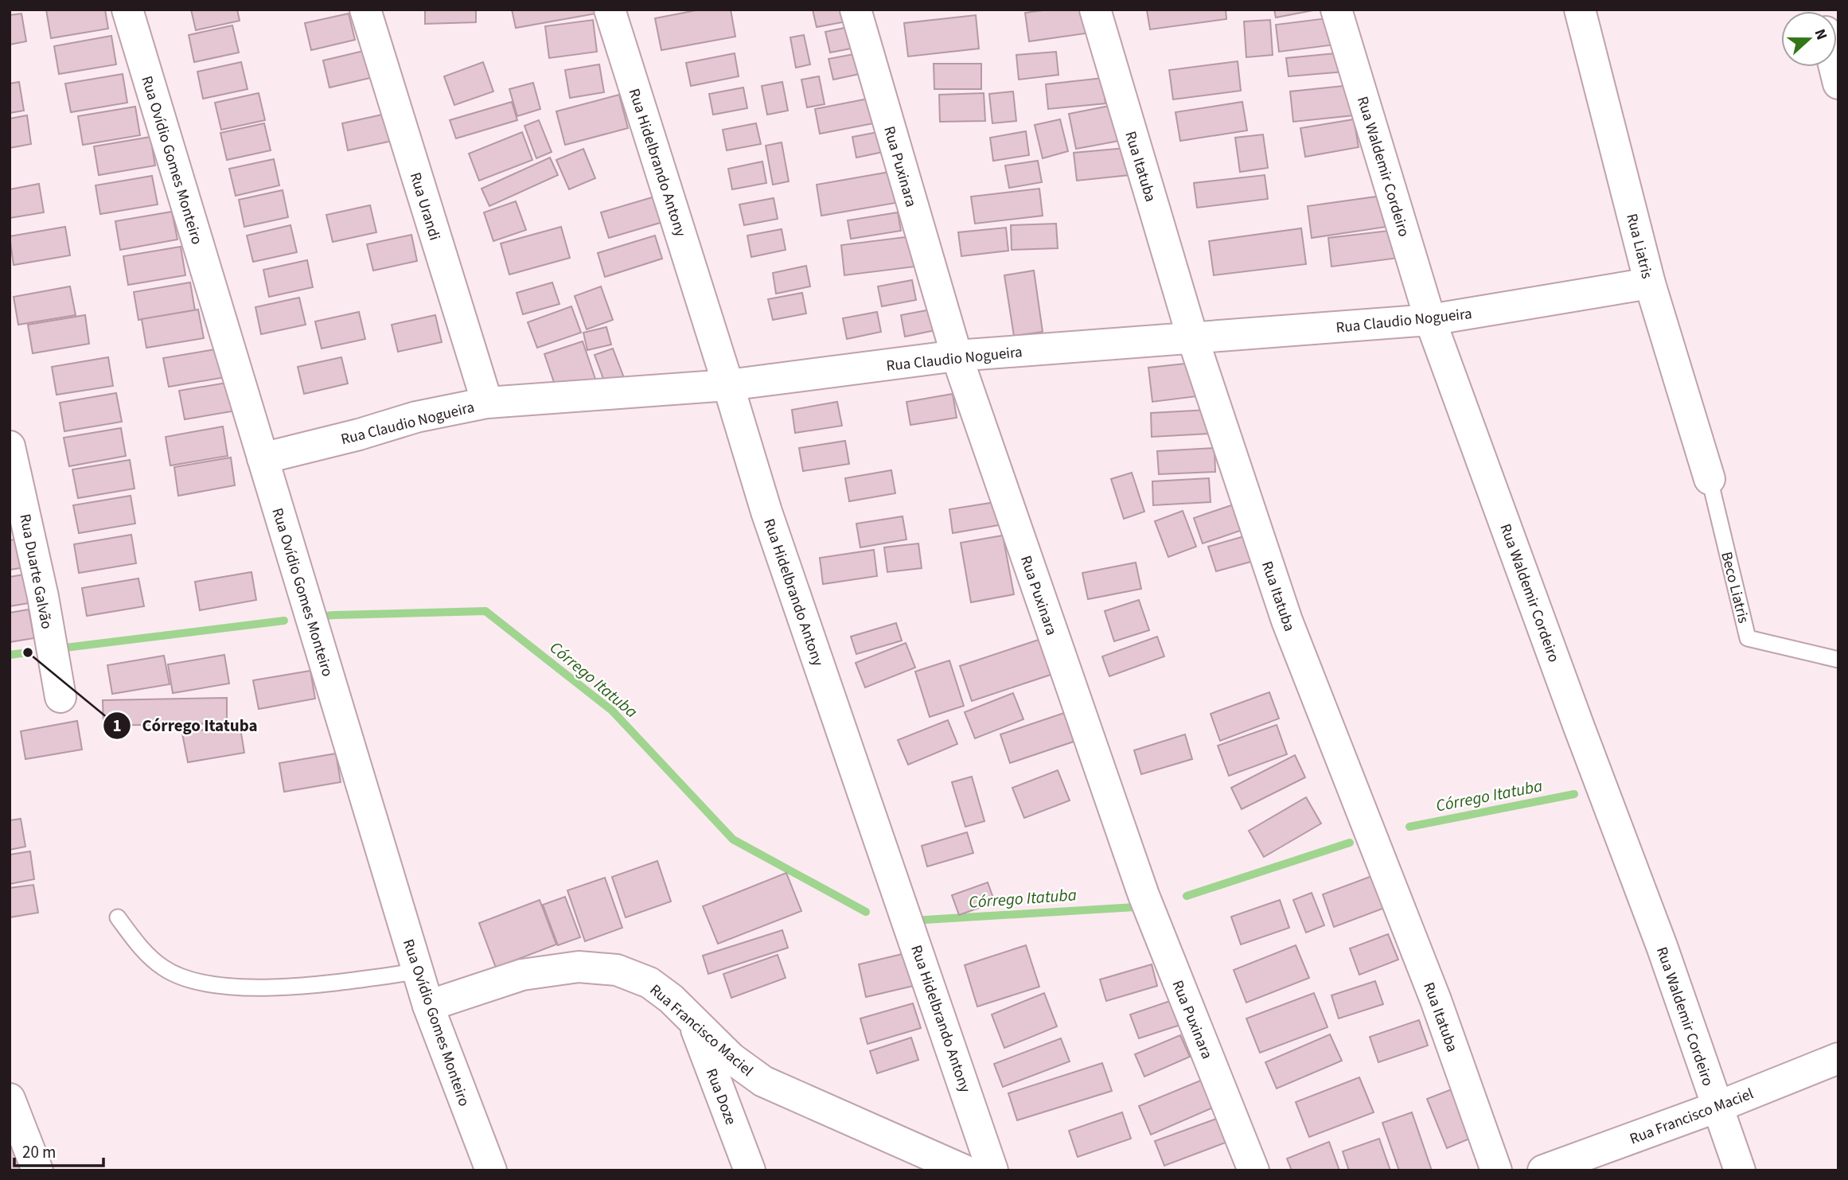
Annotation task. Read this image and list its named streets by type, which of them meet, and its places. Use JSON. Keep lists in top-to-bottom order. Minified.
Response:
{"streets":{"street":["Rua Ovídio Gomes Monteiro","Rua Hidelbrando Antony","Rua Puxinara","Rua Itatuba","Rua Waldemir Cordeiro","Rua Urandi","Rua Liatris","Rua Claudio Nogueira","Rua Duarte Galvão","Rua Francisco Maciel","Rua Doze"],"lane":["Beco Liatris"]},"crossings":[["Rua Ovídio Gomes Monteiro","Rua Claudio Nogueira"],["Rua Ovídio Gomes Monteiro","Rua Francisco Maciel"],["Rua Hidelbrando Antony","Rua Claudio Nogueira"],["Rua Puxinara","Rua Claudio Nogueira"],["Rua Itatuba","Rua Claudio Nogueira"],["Rua Waldemir Cordeiro","Rua Claudio Nogueira"],["Rua Waldemir Cordeiro","Rua Francisco Maciel"],["Rua Urandi","Rua Claudio Nogueira"],["Rua Liatris","Rua Claudio Nogueira"],["Rua Liatris","Beco Liatris"],["Rua Francisco Maciel","Rua Doze"]],"water":["Córrego Itatuba"],"places":["Córrego Itatuba"],"scale_bar":"20 m","north":"right"}
